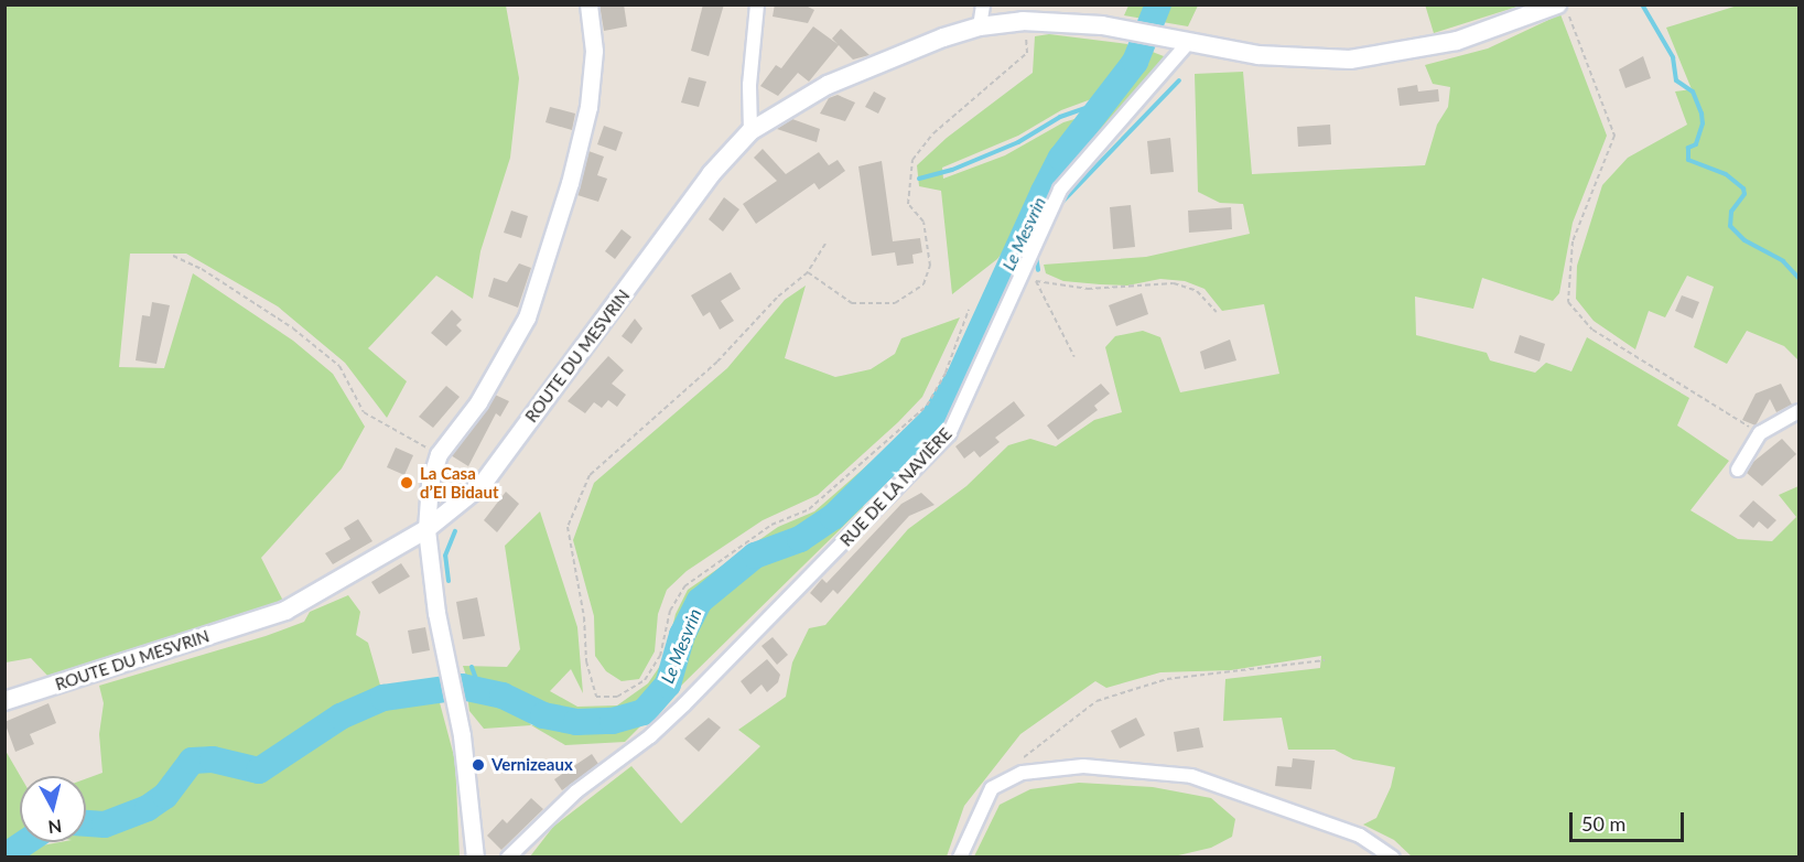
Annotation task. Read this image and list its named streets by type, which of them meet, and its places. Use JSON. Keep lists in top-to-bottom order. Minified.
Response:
{"streets":{"main road":["ROUTE DU MESVRIN"],"street":["RUE DE LA NAVIÈRE"]},"crossings":[["ROUTE DU MESVRIN","RUE DE LA NAVIÈRE"]],"water":["Le Mesvrin"],"places":["La Casa d’El Bidaut","Vernizeaux"],"scale_bar":"50 m","north":"bottom"}
